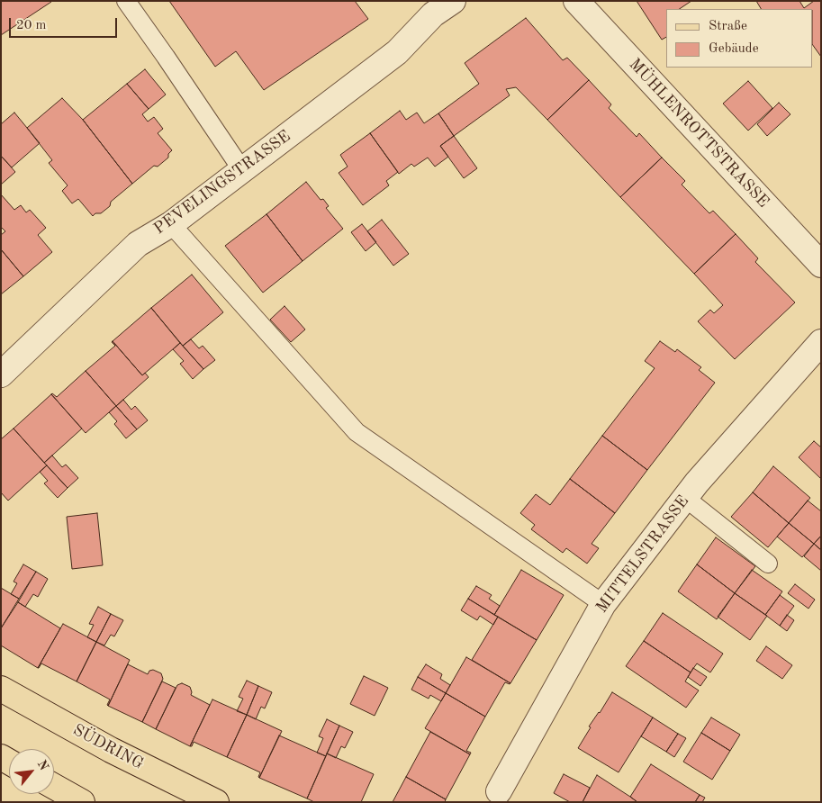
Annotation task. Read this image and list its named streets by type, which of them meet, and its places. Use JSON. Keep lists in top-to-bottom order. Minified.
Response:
{"streets":{"main road":["SÜDRING"],"street":["MÜHLENROTTSTRASSE","PEVELINGSTRASSE","MITTELSTRASSE"]},"legend":["Straße","Gebäude"],"scale_bar":"20 m","north":"top right"}
